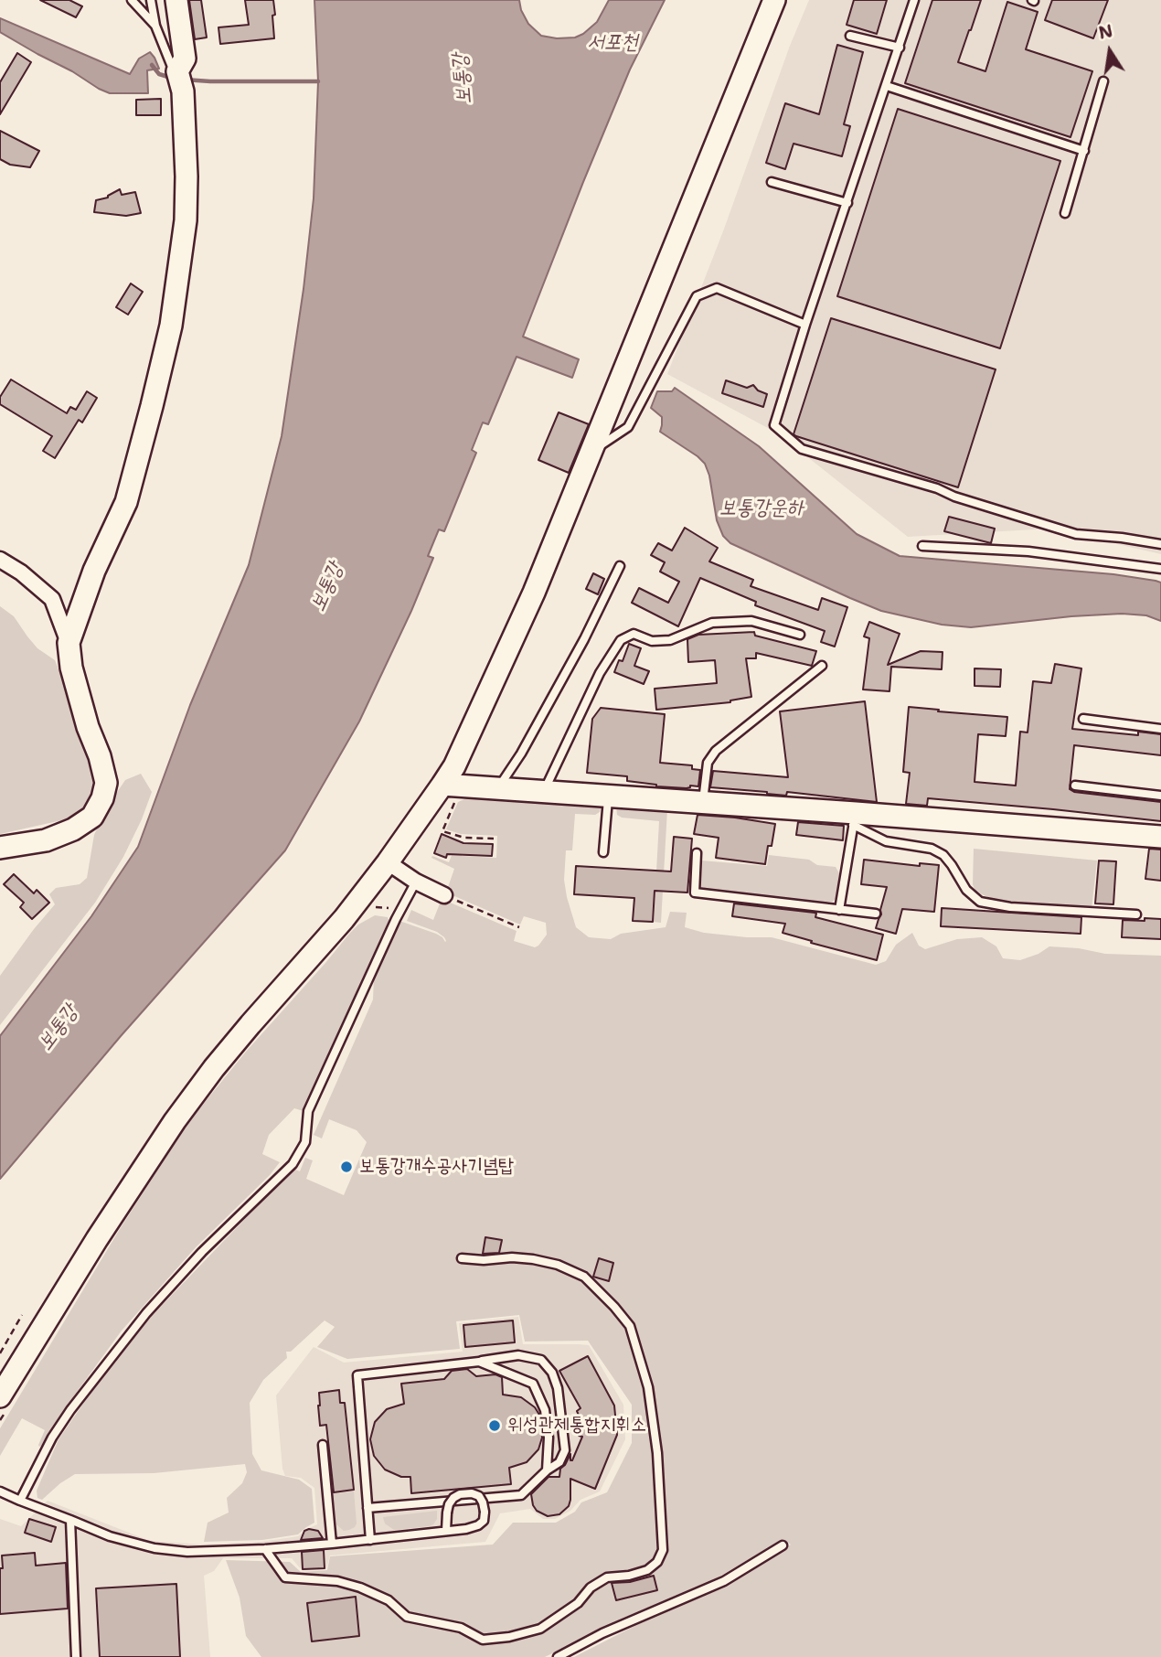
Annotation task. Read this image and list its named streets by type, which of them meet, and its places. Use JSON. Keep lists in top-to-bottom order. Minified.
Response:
{"water":["서포천","보통강","보통강운하"],"places":["보통강개수공사기념탑","위성관제통합지휘소"],"north":"top"}
